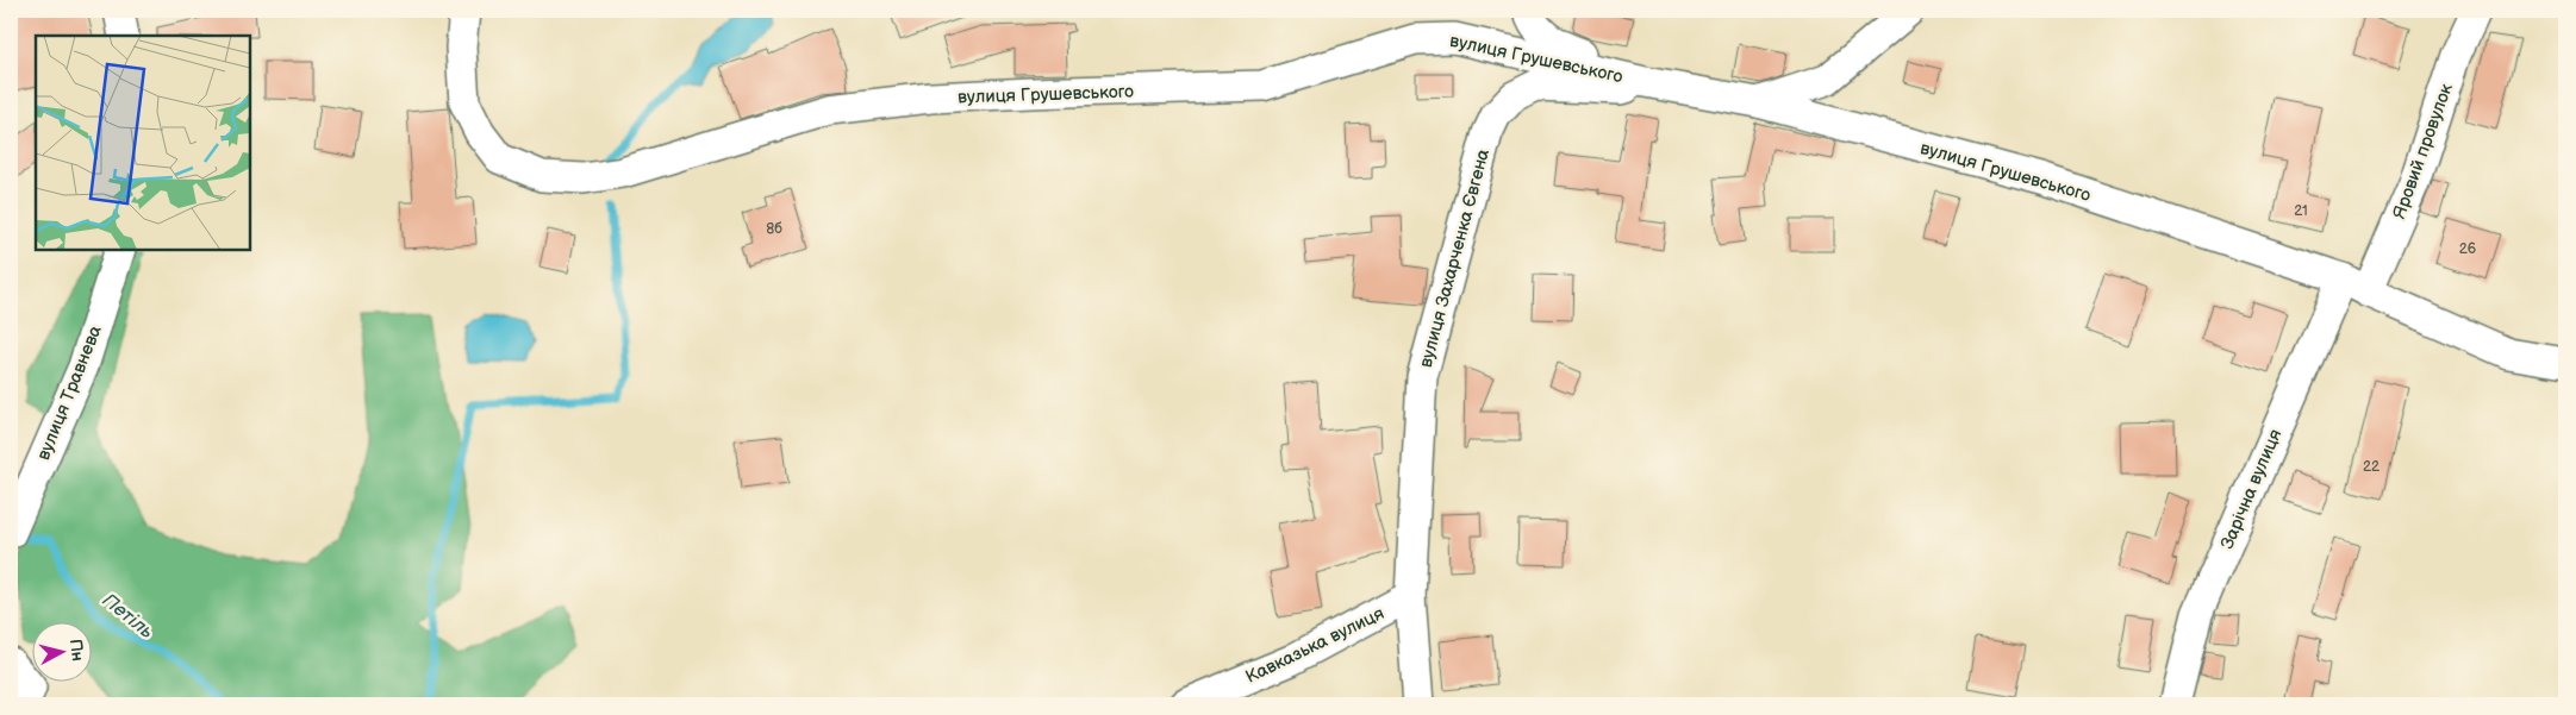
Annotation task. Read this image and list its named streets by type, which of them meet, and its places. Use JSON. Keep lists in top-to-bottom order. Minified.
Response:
{"streets":{"street":["вулиця Грушевського","Яровий провулок","вулиця Захарченка Євгена","вулиця Травнева","Зарічна вулиця","Кавказька вулиця"]},"crossings":[["вулиця Грушевського","Яровий провулок"],["вулиця Грушевського","вулиця Захарченка Євгена"],["вулиця Грушевського","Зарічна вулиця"],["Яровий провулок","Зарічна вулиця"],["вулиця Захарченка Євгена","Кавказька вулиця"]],"water":["Петіль"],"house_numbers":["21","8б","26","22"],"north":"right"}
